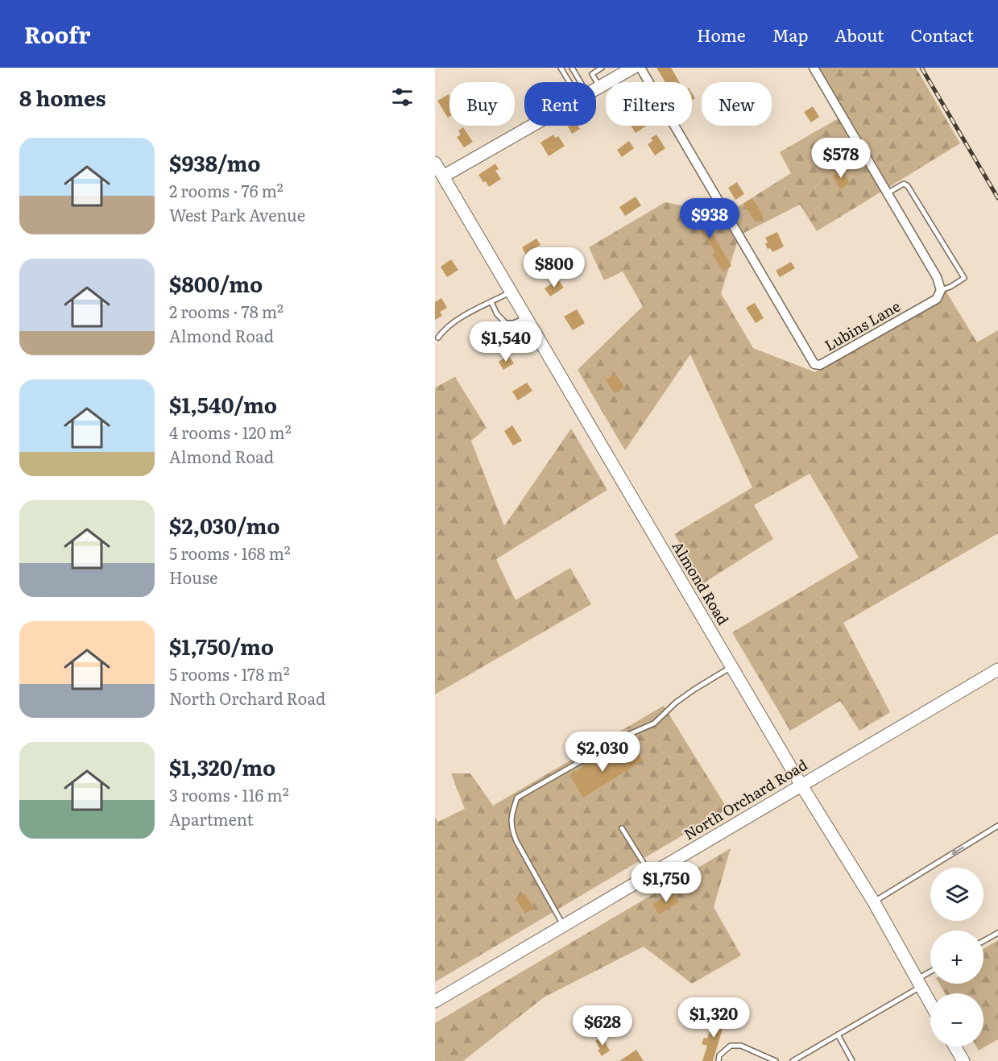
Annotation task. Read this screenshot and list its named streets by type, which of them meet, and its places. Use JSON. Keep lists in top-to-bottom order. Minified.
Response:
{"streets":{"main road":["Almond Road","North Orchard Road"],"street":["Lubins Lane"]},"crossings":[["Almond Road","North Orchard Road"]],"page":{"header":"Roofr","nav":["Home","Map","About","Contact"],"heading":"8 homes","chip":["Buy","Rent","Filters","New"],"list":[{"name":"$938/mo","note":"2 rooms · 76 m² · West Park Avenue"},{"name":"$800/mo","note":"2 rooms · 78 m² · Almond Road"},{"name":"$1,540/mo","note":"4 rooms · 120 m² · Almond Road"},{"name":"$2,030/mo","note":"5 rooms · 168 m² · House"},{"name":"$1,750/mo","note":"5 rooms · 178 m² · North Orchard Road"},{"name":"$1,320/mo","note":"3 rooms · 116 m² · Apartment"}],"price":["$578","$938","$800","$1,540","$2,030","$1,750","$1,320","$628"],"map_buttons":["+","−"]}}
